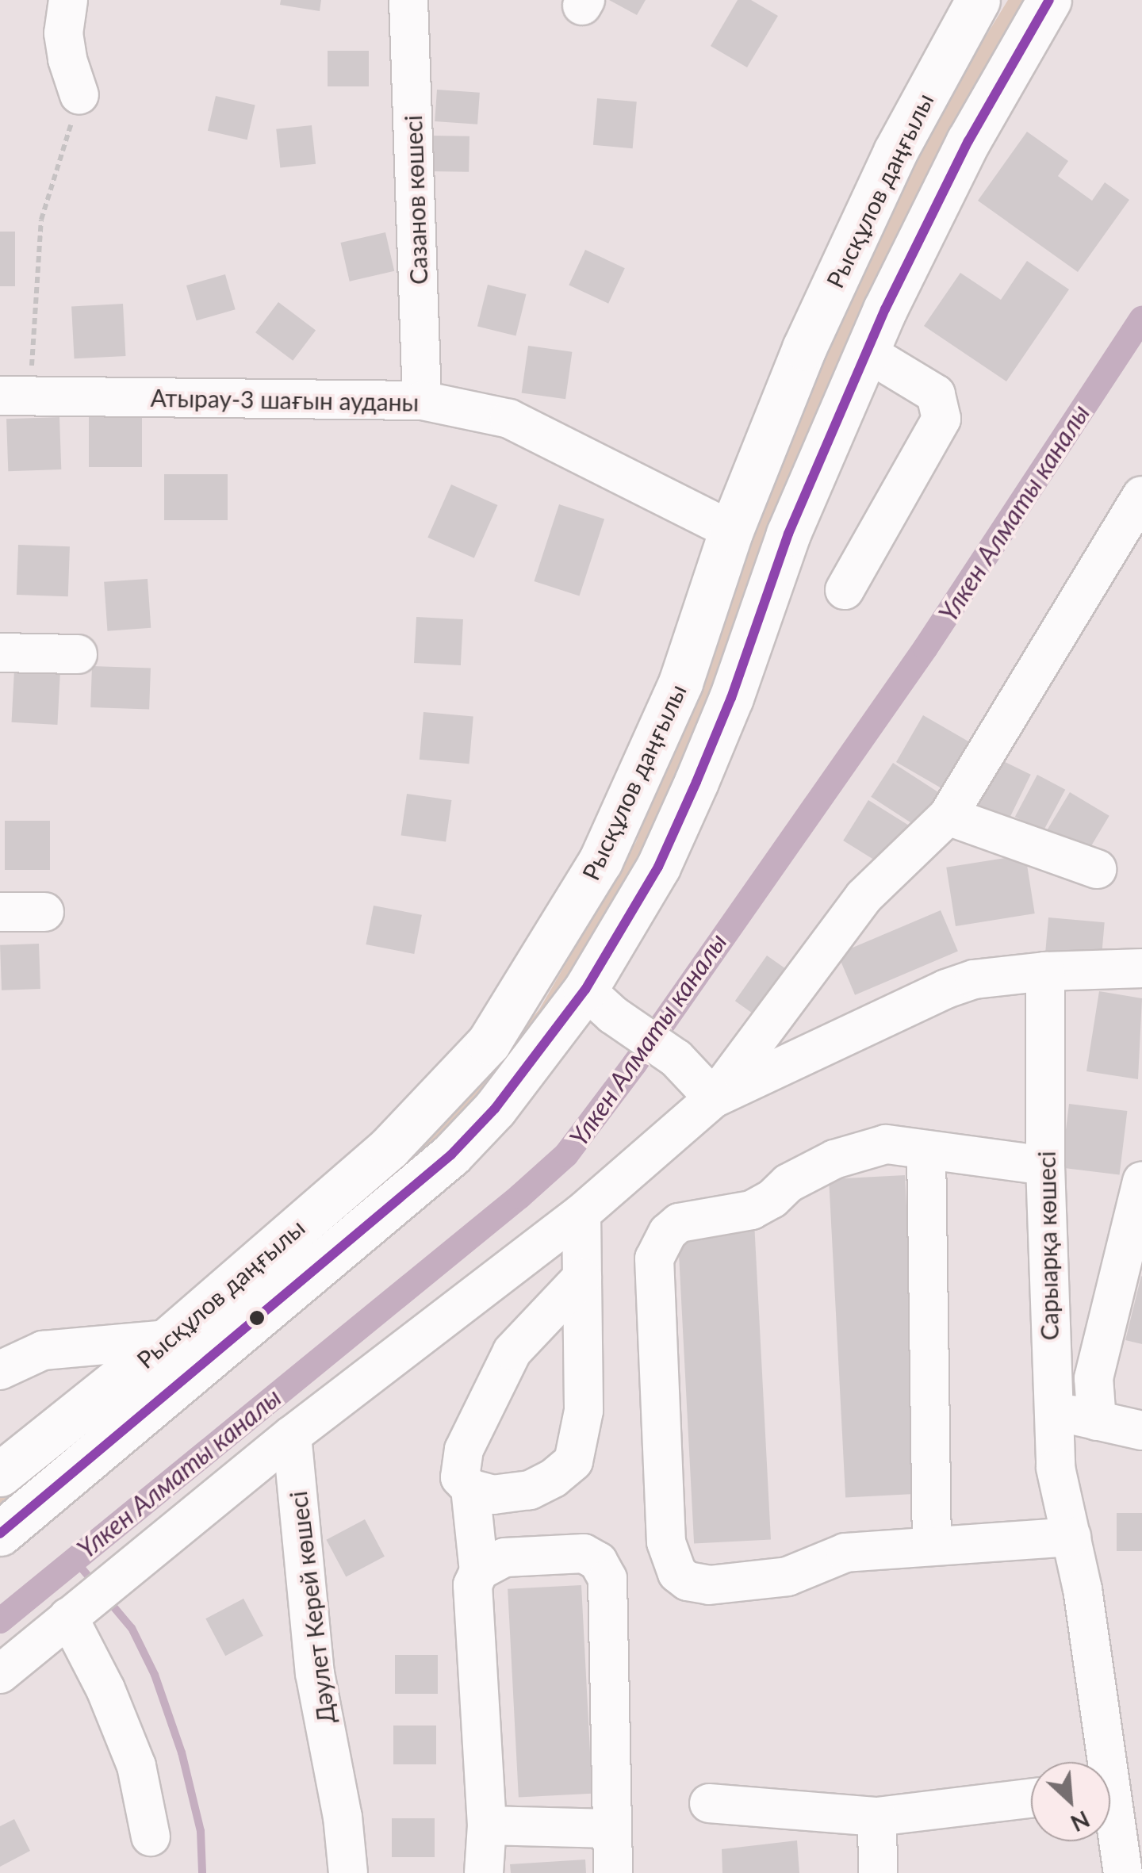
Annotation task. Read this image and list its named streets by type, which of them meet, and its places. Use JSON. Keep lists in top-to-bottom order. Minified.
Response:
{"streets":{"main road":["Рысқұлов даңғылы"],"street":["Сазанов көшесі","Атырау-3 шағын ауданы","Сарыарқа көшесі","Дәулет Керей көшесі"]},"crossings":[["Рысқұлов даңғылы","Атырау-3 шағын ауданы"],["Сазанов көшесі","Атырау-3 шағын ауданы"]],"water":["Үлкен Алматы каналы"],"north":"bottom right"}
